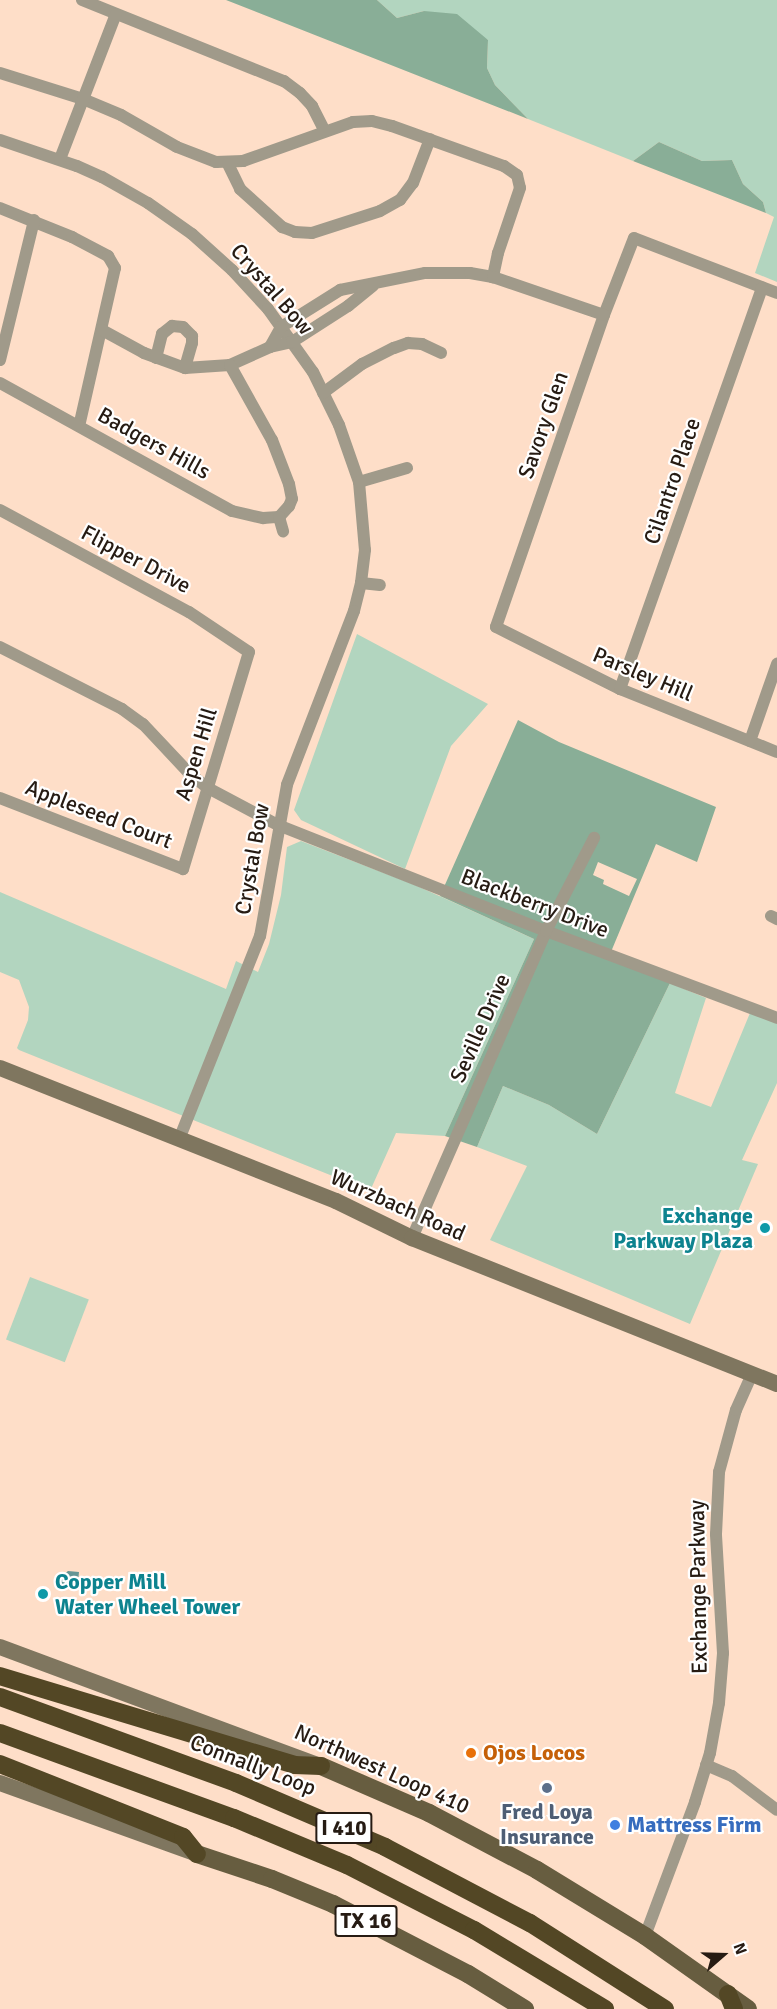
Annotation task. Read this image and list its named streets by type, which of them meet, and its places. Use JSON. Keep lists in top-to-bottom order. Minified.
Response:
{"streets":{"highway":["Connally Loop","I 410","TX 16"],"main road":["Wurzbach Road","Northwest Loop 410"],"street":["Crystal Bow","Savory Glen","Badgers Hills","Cilantro Place","Flipper Drive","Parsley Hill","Aspen Hill","Appleseed Court","Blackberry Drive","Seville Drive","Exchange Parkway"]},"crossings":[["Crystal Bow","Blackberry Drive"],["Crystal Bow","Wurzbach Road"],["Savory Glen","Cilantro Place"],["Savory Glen","Parsley Hill"],["Cilantro Place","Parsley Hill"],["Flipper Drive","Aspen Hill"],["Aspen Hill","Appleseed Court"],["Aspen Hill","Blackberry Drive"],["Blackberry Drive","Seville Drive"],["Seville Drive","Wurzbach Road"],["Wurzbach Road","Exchange Parkway"],["Exchange Parkway","Northwest Loop 410"]],"places":["Exchange Parkway Plaza","Copper Mill Water Wheel Tower","Ojos Locos","Fred Loya Insurance","Mattress Firm"],"north":"right"}
